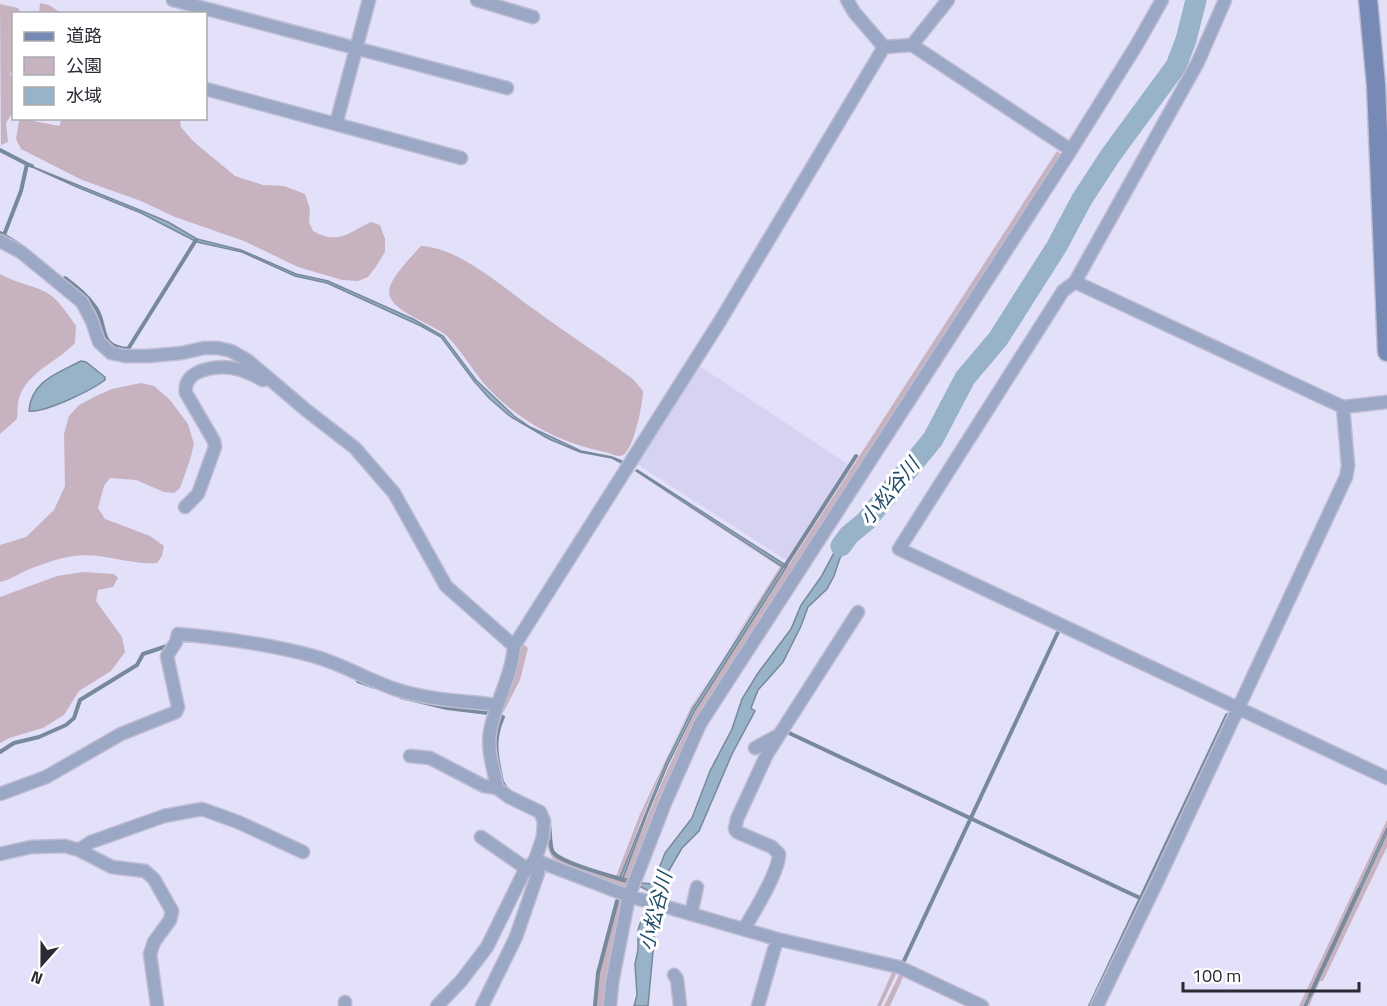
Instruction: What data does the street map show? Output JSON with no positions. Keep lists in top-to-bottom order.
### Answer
{
  "water": ["小松谷川"],
  "legend": ["道路", "公園", "水域"],
  "scale_bar": "100 m",
  "north": "bottom"
}
